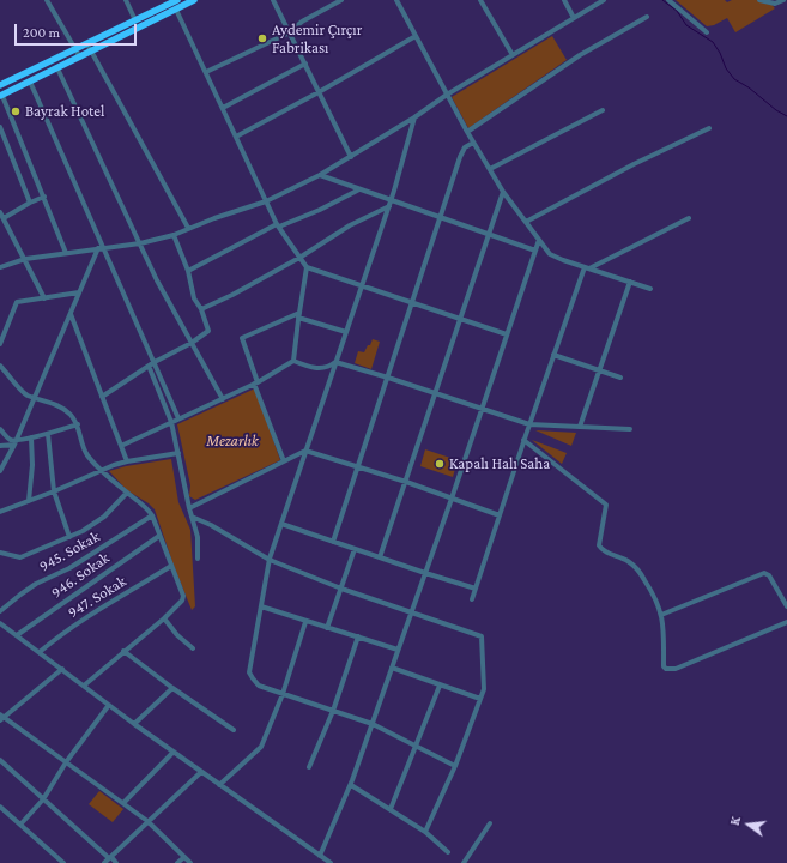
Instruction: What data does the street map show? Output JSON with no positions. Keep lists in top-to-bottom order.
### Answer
{
  "streets": {
    "street": ["945. Sokak", "946. Sokak", "947. Sokak"]
  },
  "parks": ["Mezarlık"],
  "places": ["Aydemir Çırçır Fabrikası", "Bayrak Hotel", "Kapalı Halı Saha"],
  "scale_bar": "200 m",
  "north": "left"
}
